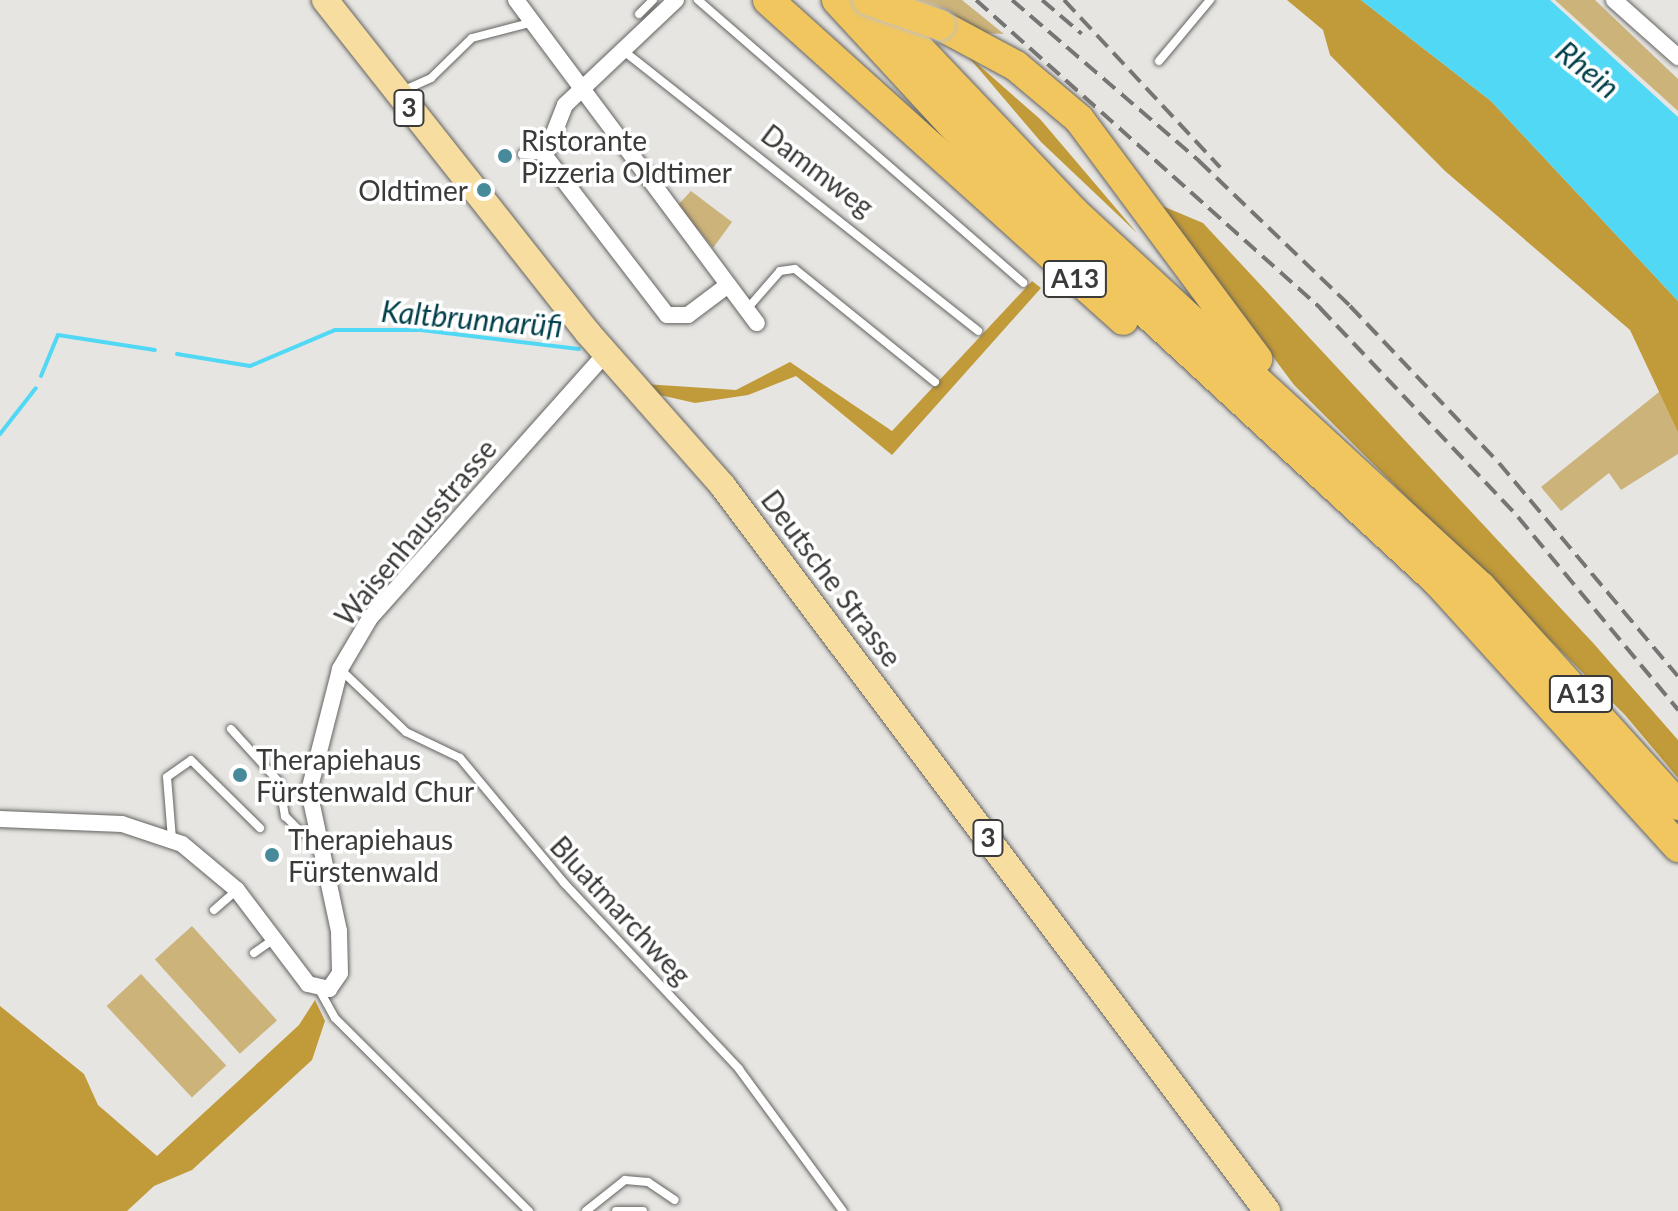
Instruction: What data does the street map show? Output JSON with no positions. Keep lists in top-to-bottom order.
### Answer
{
  "streets": {
    "highway": ["A13"],
    "main road": ["3", "Deutsche Strasse"],
    "street": ["Waisenhausstrasse"],
    "lane": ["Dammweg", "Bluatmarchweg"]
  },
  "crossings": [
    ["Waisenhausstrasse", "Deutsche Strasse"],
    ["Waisenhausstrasse", "Bluatmarchweg"]
  ],
  "water": ["Rhein", "Kaltbrunnarüfi"],
  "places": [
    "Ristorante Pizzeria Oldtimer",
    "Oldtimer",
    "Therapiehaus Fürstenwald Chur",
    "Therapiehaus Fürstenwald"
  ]
}
